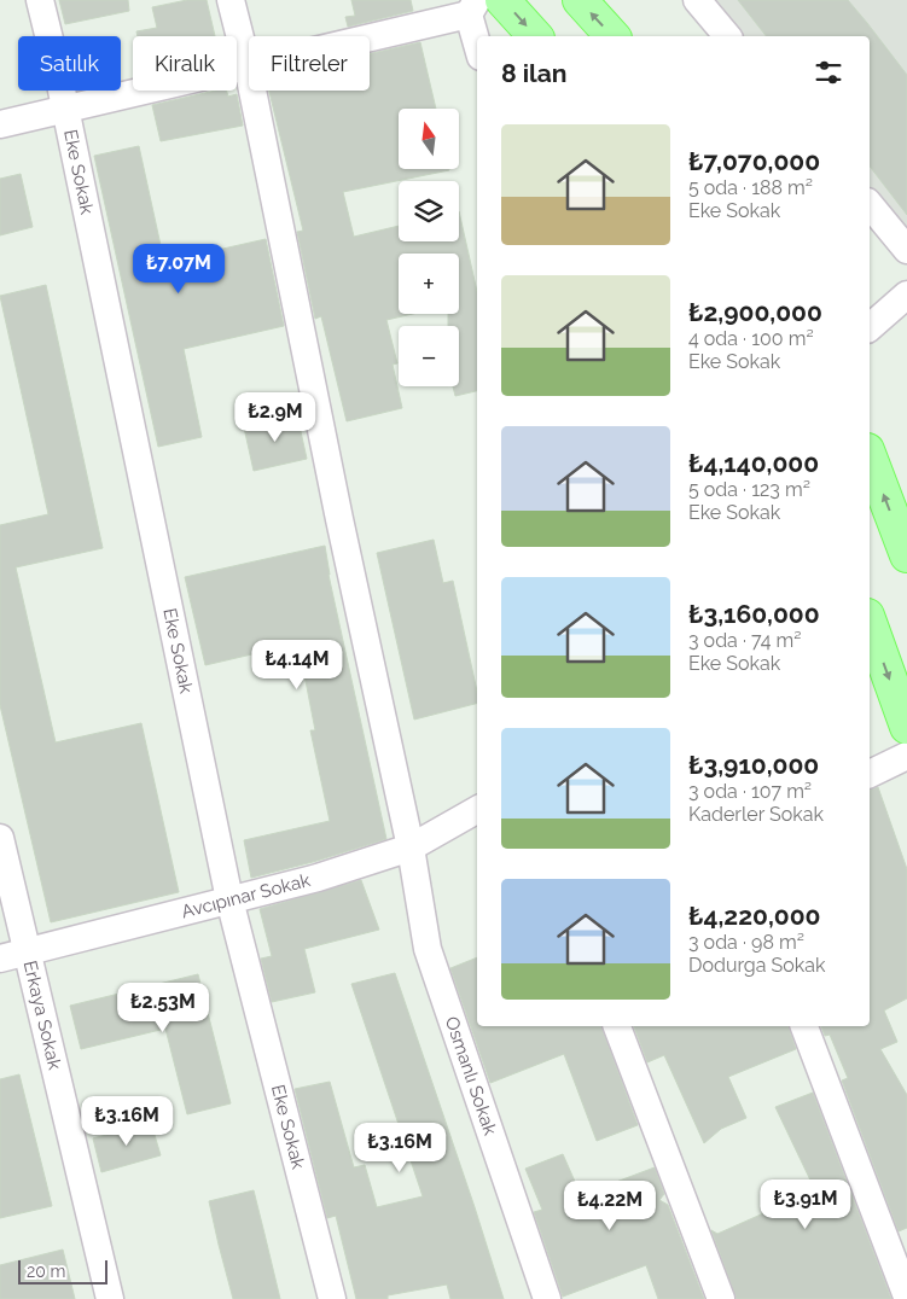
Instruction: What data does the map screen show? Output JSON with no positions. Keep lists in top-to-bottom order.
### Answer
{
  "streets": {
    "street": [
      "Eke Sokak",
      "Avcıpınar Sokak",
      "Erkaya Sokak",
      "Osmanlı Sokak"
    ]
  },
  "crossings": [
    ["Eke Sokak", "Avcıpınar Sokak"],
    ["Avcıpınar Sokak", "Erkaya Sokak"],
    ["Avcıpınar Sokak", "Osmanlı Sokak"]
  ],
  "scale_bar": "20 m",
  "north": "top",
  "page": {
    "chip": ["Satılık", "Kiralık", "Filtreler"],
    "heading": "8 ilan",
    "map_buttons": ["+", "−"],
    "list": [
      {
        "name": "₺7,070,000",
        "note": "5 oda · 188 m² · Eke Sokak"
      },
      {
        "name": "₺2,900,000",
        "note": "4 oda · 100 m² · Eke Sokak"
      },
      {
        "name": "₺4,140,000",
        "note": "5 oda · 123 m² · Eke Sokak"
      },
      {
        "name": "₺3,160,000",
        "note": "3 oda · 74 m² · Eke Sokak"
      },
      {
        "name": "₺3,910,000",
        "note": "3 oda · 107 m² · Kaderler Sokak"
      },
      {
        "name": "₺4,220,000",
        "note": "3 oda · 98 m² · Dodurga Sokak"
      }
    ],
    "price": [
      "₺7.07M",
      "₺2.9M",
      "₺4.14M",
      "₺2.53M",
      "₺3.16M",
      "₺3.16M",
      "₺3.91M",
      "₺4.22M"
    ],
    "scale": "20 m"
  }
}
